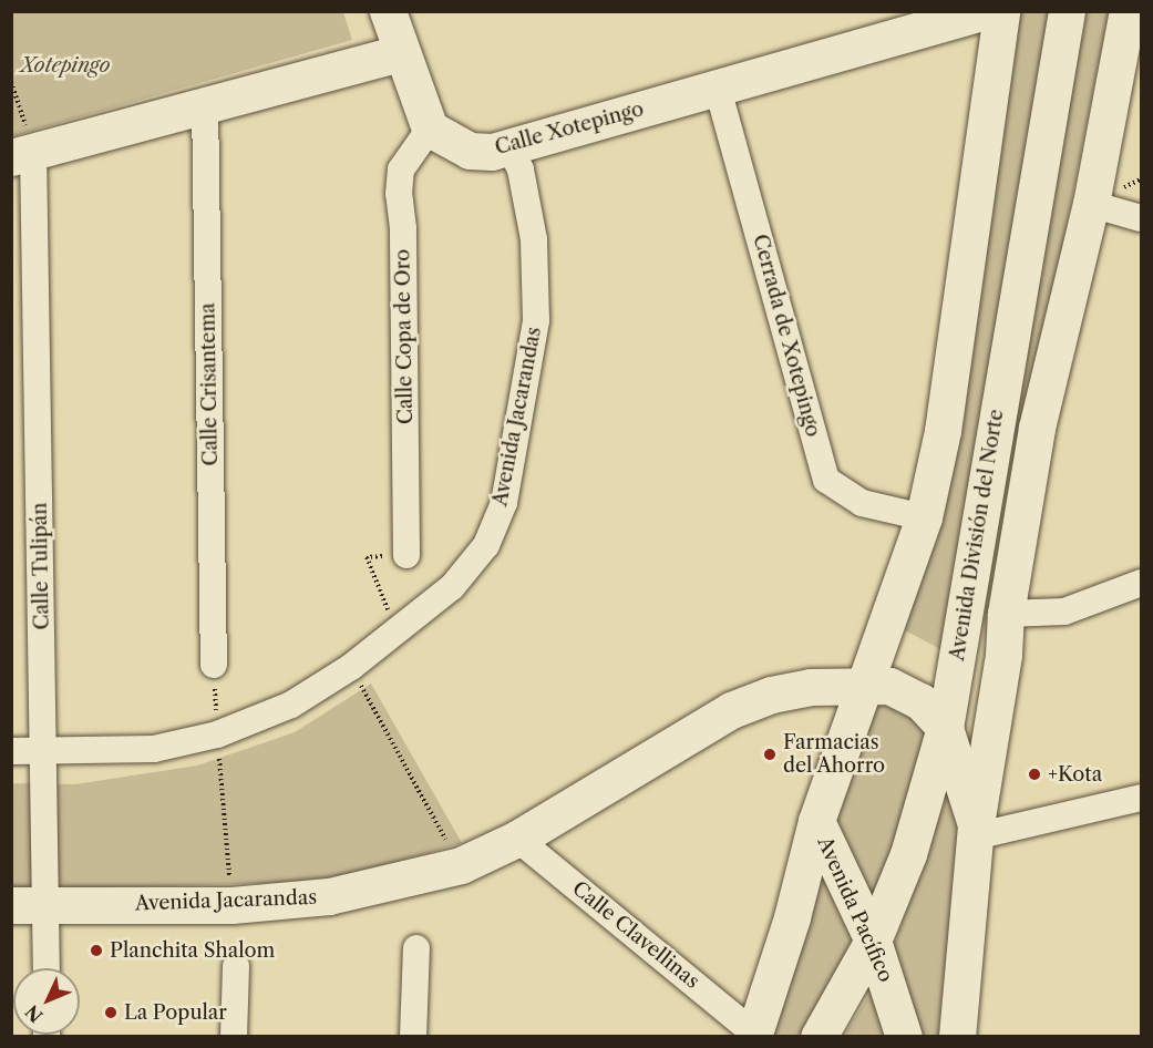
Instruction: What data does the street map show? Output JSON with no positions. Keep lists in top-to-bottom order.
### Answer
{
  "streets": {
    "street": [
      "Calle Xotepingo",
      "Cerrada de Xotepingo",
      "Calle Copa de Oro",
      "Calle Crisantema",
      "Avenida Jacarandas",
      "Avenida División del Norte",
      "Calle Tulipán",
      "Avenida Pacífico",
      "Calle Clavellinas"
    ]
  },
  "crossings": [
    ["Calle Xotepingo", "Cerrada de Xotepingo"],
    ["Calle Xotepingo", "Calle Copa de Oro"],
    ["Calle Xotepingo", "Avenida Jacarandas"],
    ["Avenida Jacarandas", "Avenida División del Norte"],
    ["Avenida Jacarandas", "Calle Tulipán"],
    ["Avenida Jacarandas", "Calle Clavellinas"],
    ["Avenida División del Norte", "Avenida Pacífico"]
  ],
  "parks": ["Xotepingo"],
  "places": [
    "Farmacias del Ahorro",
    "+Kota",
    "Planchita Shalom",
    "La Popular"
  ],
  "north": "bottom left"
}
